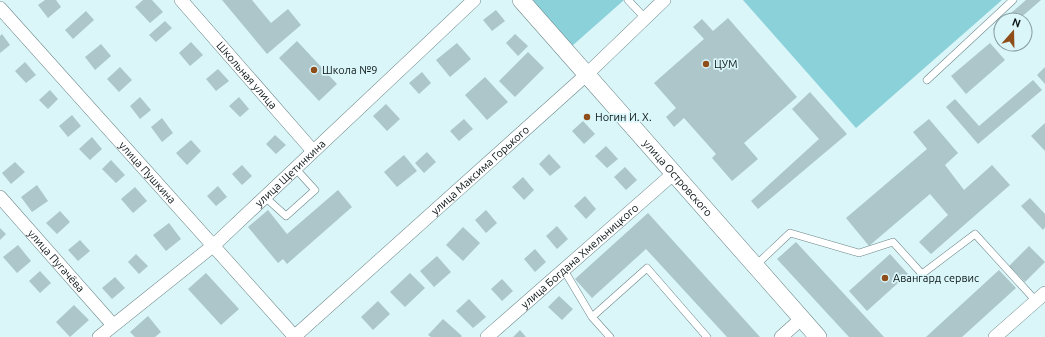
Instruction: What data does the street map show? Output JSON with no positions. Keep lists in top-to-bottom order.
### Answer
{
  "streets": {
    "street": [
      "Школьная улица",
      "улица Максима Горького",
      "улица Пушкина",
      "улица Щетинкина",
      "улица Островского",
      "улица Богдана Хмельницкого",
      "улица Пугачёва"
    ]
  },
  "crossings": [
    ["Школьная улица", "улица Щетинкина"],
    ["улица Максима Горького", "улица Пушкина"],
    ["улица Максима Горького", "улица Островского"],
    ["улица Пушкина", "улица Щетинкина"],
    ["улица Щетинкина", "улица Пугачёва"],
    ["улица Островского", "улица Богдана Хмельницкого"]
  ],
  "places": [
    "ЦУМ",
    "Школа №9",
    "Ногин И. Х.",
    "Авангард сервис"
  ],
  "north": "top"
}
